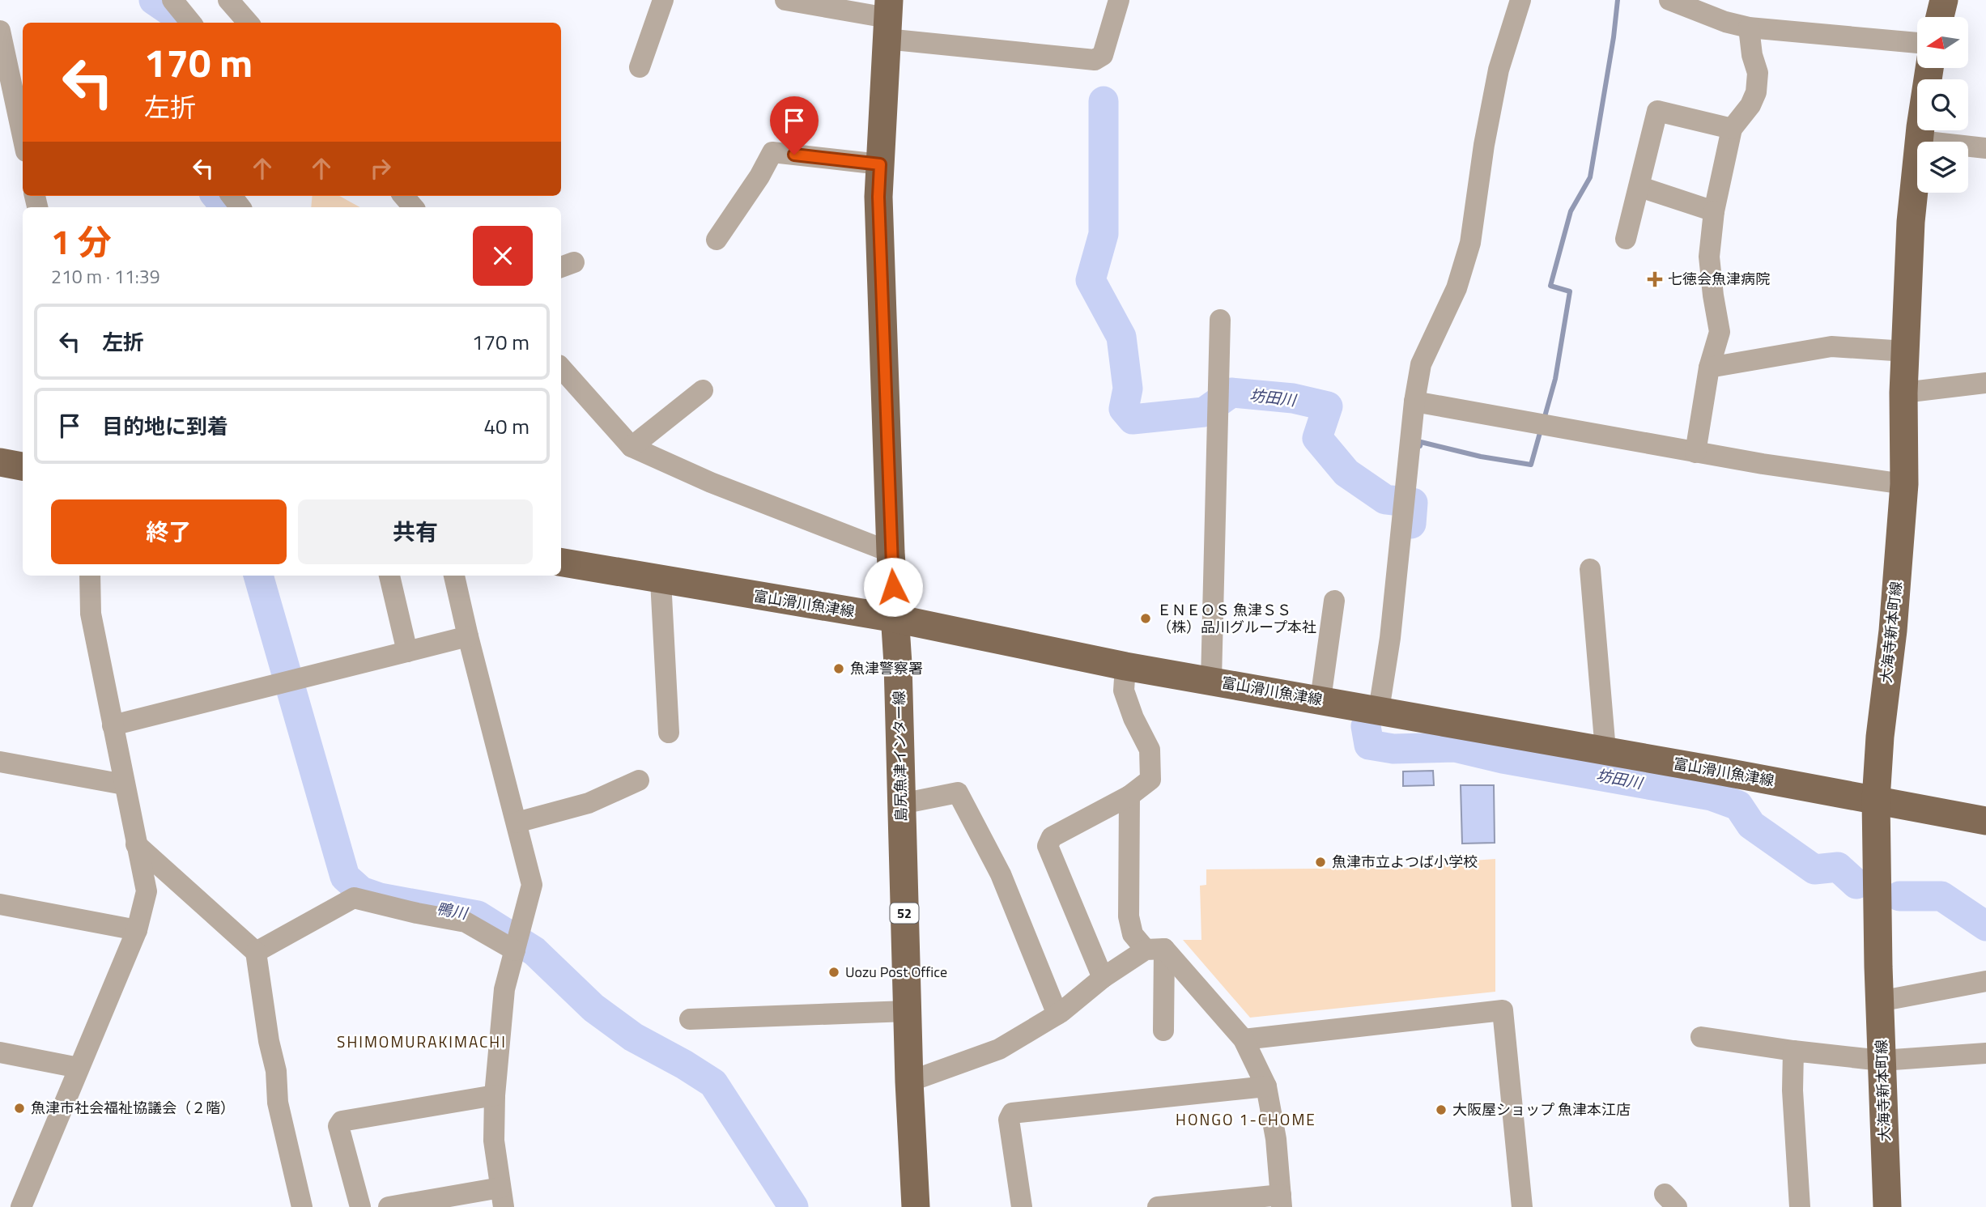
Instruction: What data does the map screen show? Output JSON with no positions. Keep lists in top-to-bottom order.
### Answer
{
  "streets": {
    "main road": [
      "富山滑川魚津線",
      "大海寺新本町線",
      "島尻魚津インター線",
      "52"
    ]
  },
  "crossings": [
    ["富山滑川魚津線", "大海寺新本町線"],
    ["富山滑川魚津線", "島尻魚津インター線"]
  ],
  "districts": ["SHIMOMURAKIMACHI", "HONGO 1-CHOME"],
  "water": ["坊田川", "鴨川"],
  "places": {
    "health": ["七徳会魚津病院"],
    "other": [
      "ＥＮＥＯＳ 魚津ＳＳ （株）品川グループ本社",
      "魚津警察署",
      "魚津市立よつば小学校",
      "Uozu Post Office",
      "魚津市社会福祉協議会（２階）",
      "大阪屋ショップ 魚津本江店"
    ]
  },
  "north": "left",
  "page": {
    "turn": ["170 m", "左折"],
    "heading": ["1 分", "210 m · 11:39"],
    "list": [
      {
        "name": "左折",
        "value": "170 m"
      },
      {
        "name": "目的地に到着",
        "value": "40 m"
      }
    ],
    "buttons": ["終了", "共有"]
  }
}
